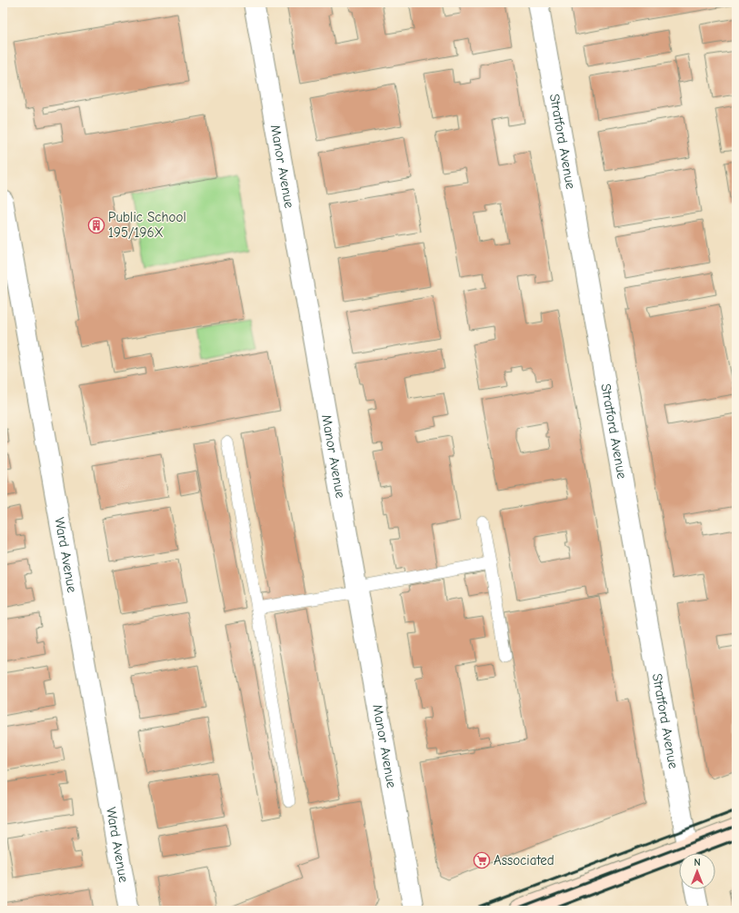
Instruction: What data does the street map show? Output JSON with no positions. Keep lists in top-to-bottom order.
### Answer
{
  "streets": {
    "street": ["Stratford Avenue", "Manor Avenue", "Ward Avenue"]
  },
  "places": {
    "building": ["Public School 195/196X"],
    "supermarket": ["Associated"]
  },
  "north": "top"
}
